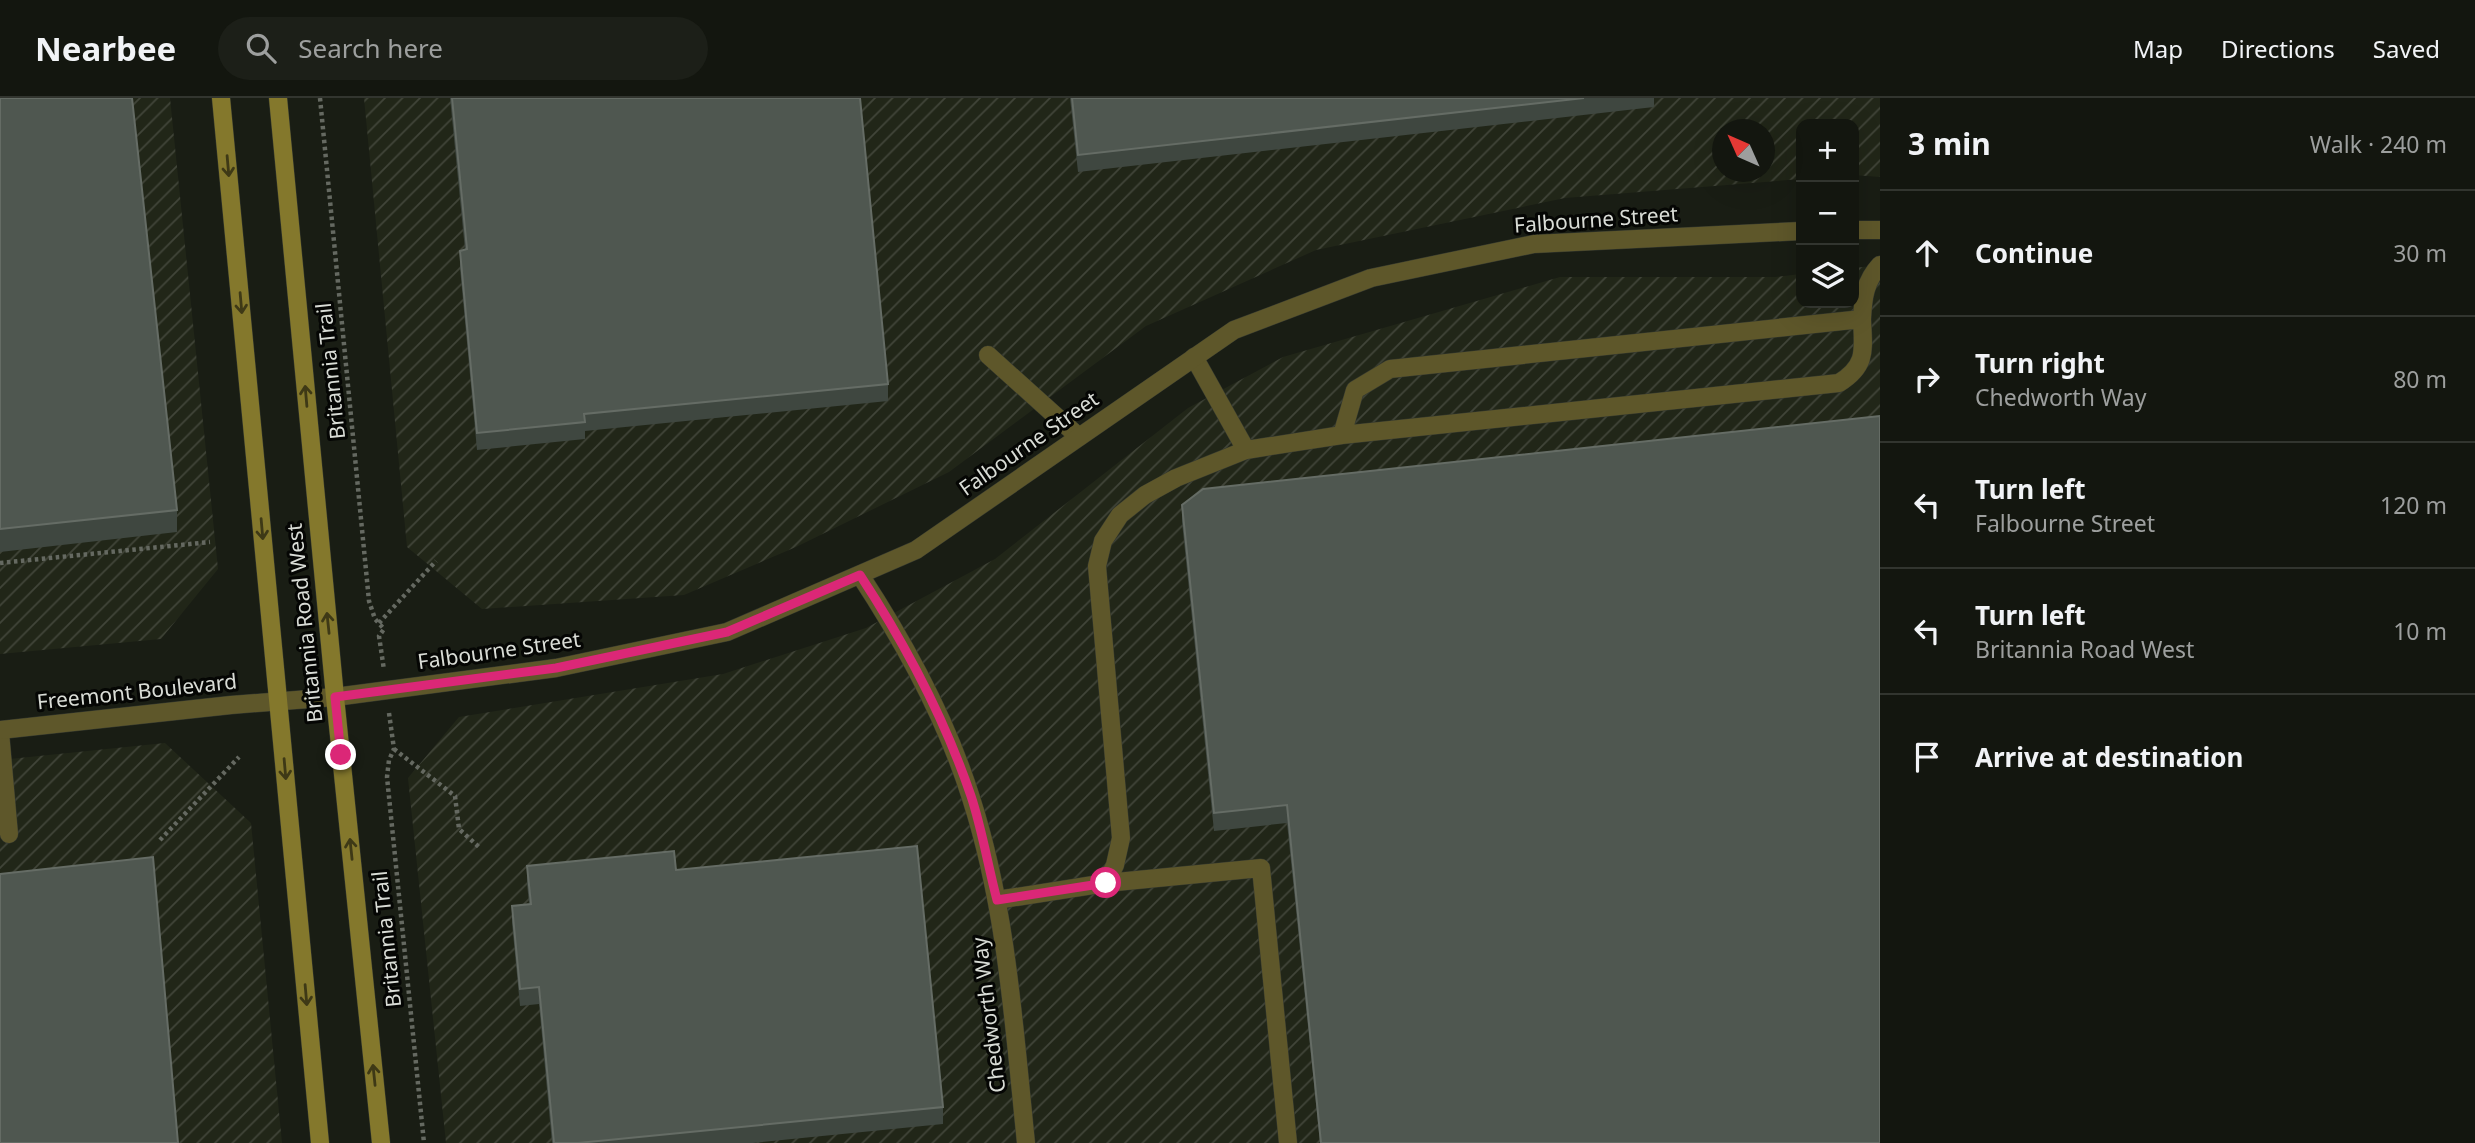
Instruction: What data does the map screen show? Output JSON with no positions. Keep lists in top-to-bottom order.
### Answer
{
  "streets": {
    "main road": ["Britannia Road West"],
    "street": ["Falbourne Street", "Freemont Boulevard", "Chedworth Way"],
    "path": ["Britannia Trail"]
  },
  "crossings": [
    ["Falbourne Street", "Britannia Road West"],
    ["Falbourne Street", "Freemont Boulevard"],
    ["Falbourne Street", "Chedworth Way"],
    ["Britannia Road West", "Freemont Boulevard"]
  ],
  "north": "top left",
  "page": {
    "header": "Nearbee",
    "search": "Search here",
    "nav": ["Map", "Directions", "Saved"],
    "heading": ["3 min", "Walk · 240 m"],
    "map_buttons": ["+", "−"],
    "list": [
      ["Continue", "30 m"],
      ["Turn right", "Chedworth Way", "80 m"],
      ["Turn left", "Falbourne Street", "120 m"],
      ["Turn left", "Britannia Road West", "10 m"],
      "Arrive at destination"
    ]
  }
}
